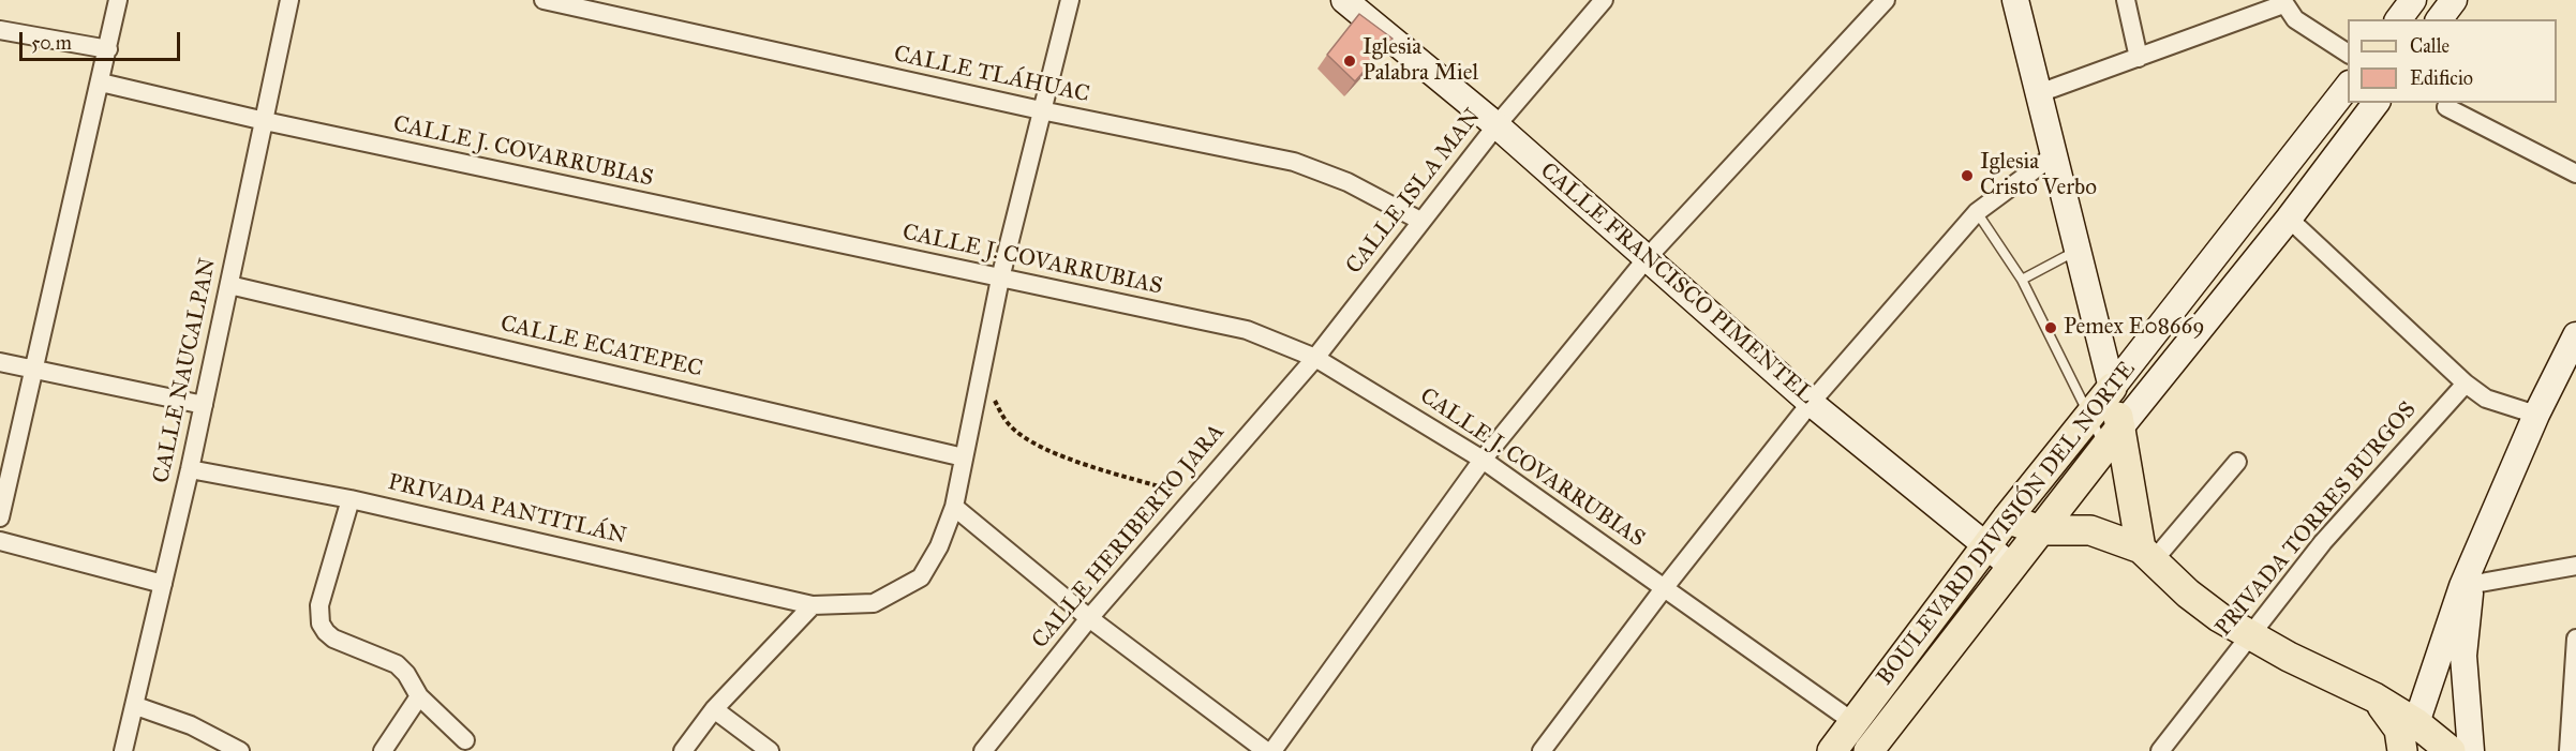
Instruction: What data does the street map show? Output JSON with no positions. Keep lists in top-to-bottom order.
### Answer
{
  "streets": {
    "main road": ["CALLE FRANCISCO PIMENTEL", "BOULEVARD DIVISIÓN DEL NORTE"],
    "street": [
      "CALLE TLÁHUAC",
      "CALLE J. COVARRUBIAS",
      "CALLE ISLA MAN",
      "CALLE ECATEPEC",
      "CALLE NAUCALPAN",
      "PRIVADA PANTITLÁN",
      "PRIVADA TORRES BURGOS",
      "CALLE HERIBERTO JARA"
    ]
  },
  "crossings": [
    ["CALLE TLÁHUAC", "CALLE ISLA MAN"],
    ["CALLE TLÁHUAC", "PRIVADA PANTITLÁN"],
    ["CALLE J. COVARRUBIAS", "CALLE ISLA MAN"],
    ["CALLE J. COVARRUBIAS", "CALLE NAUCALPAN"],
    ["CALLE J. COVARRUBIAS", "PRIVADA PANTITLÁN"],
    ["CALLE J. COVARRUBIAS", "BOULEVARD DIVISIÓN DEL NORTE"],
    ["CALLE J. COVARRUBIAS", "CALLE HERIBERTO JARA"],
    ["CALLE ISLA MAN", "CALLE FRANCISCO PIMENTEL"],
    ["CALLE ISLA MAN", "CALLE HERIBERTO JARA"],
    ["CALLE FRANCISCO PIMENTEL", "BOULEVARD DIVISIÓN DEL NORTE"],
    ["CALLE ECATEPEC", "CALLE NAUCALPAN"],
    ["CALLE ECATEPEC", "PRIVADA PANTITLÁN"],
    ["CALLE NAUCALPAN", "PRIVADA PANTITLÁN"]
  ],
  "places": ["Iglesia Palabra Miel", "Iglesia Cristo Verbo", "Pemex E08669"],
  "legend": ["Calle", "Edificio"],
  "scale_bar": "50 m"
}
